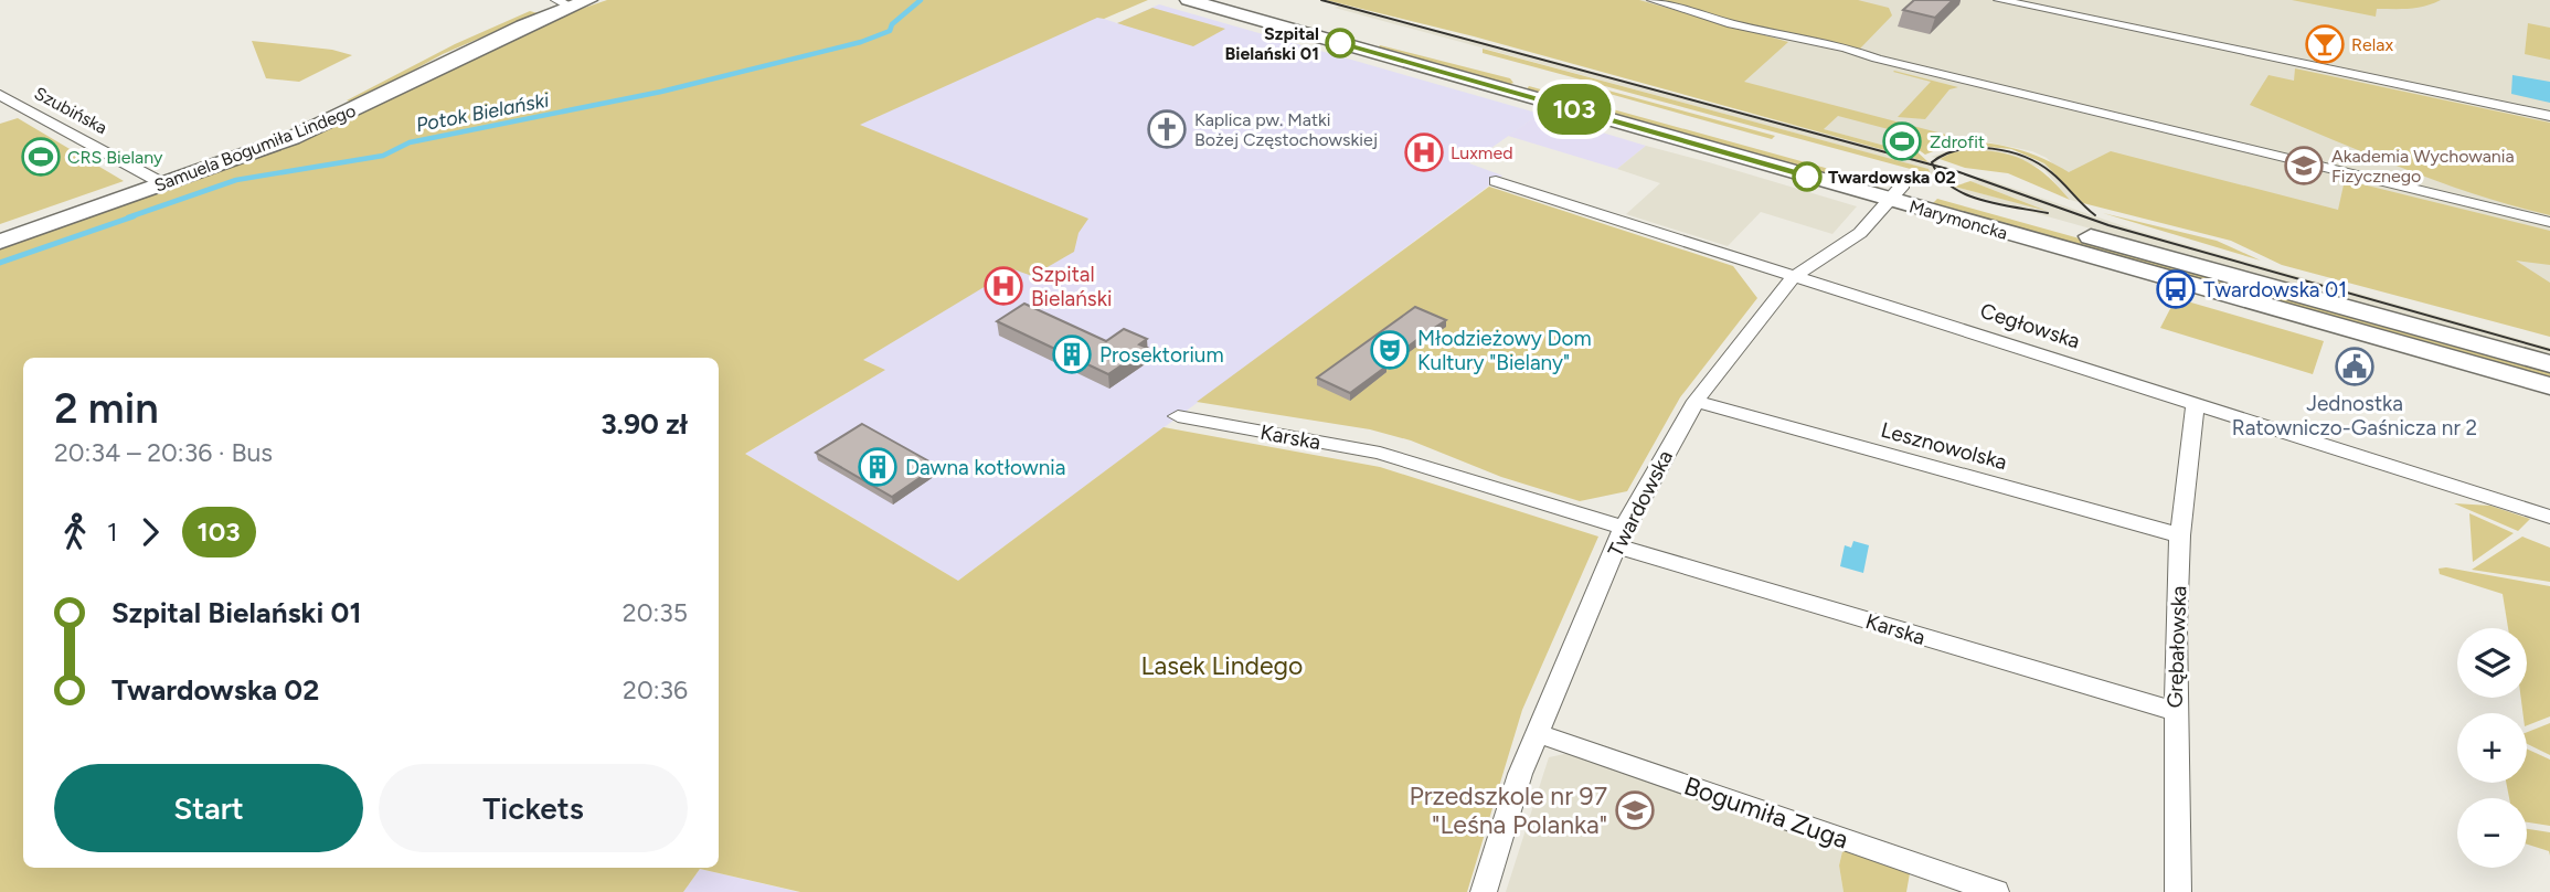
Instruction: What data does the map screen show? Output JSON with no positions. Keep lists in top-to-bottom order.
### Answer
{
  "streets": {
    "main road": ["Samuela Bogumiła Lindego", "Marymoncka"],
    "street": [
      "Szubińska",
      "Cegłowska",
      "Karska",
      "Lesznowolska",
      "Twardowska",
      "Grębałowska",
      "Bogumiła Zuga"
    ]
  },
  "crossings": [
    ["Szubińska", "Samuela Bogumiła Lindego"],
    ["Marymoncka", "Twardowska"],
    ["Cegłowska", "Twardowska"],
    ["Cegłowska", "Grębałowska"],
    ["Karska", "Twardowska"],
    ["Karska", "Grębałowska"],
    ["Lesznowolska", "Twardowska"],
    ["Lesznowolska", "Grębałowska"],
    ["Twardowska", "Bogumiła Zuga"]
  ],
  "water": ["Potok Bielański"],
  "parks": ["Lasek Lindego"],
  "places": {
    "other": ["Szpital Bielański 01", "Twardowska 02"],
    "bar": ["Relax"],
    "church": ["Kaplica pw. Matki Bożej Częstochowskiej"],
    "sports": ["Zdrofit", "CRS Bielany"],
    "hospital": ["Luxmed", "Szpital Bielański"],
    "school or university": ["Akademia Wychowania Fizycznego", "Przedszkole nr 97 \"Leśna Polanka\""],
    "bus stop": ["Twardowska 01"],
    "theatre": ["Młodzieżowy Dom Kultury \"Bielany\""],
    "building": ["Prosektorium", "Dawna kotłownia"],
    "public building": ["Jednostka Ratowniczo-Gaśnicza nr 2"]
  },
  "lines": ["bus line 103"],
  "page": {
    "on_map": "103",
    "heading": ["2 min", "20:34 – 20:36 · Bus", "3.90 zł"],
    "legs": ["1", "103"],
    "list": [
      {
        "name": "Szpital Bielański 01",
        "value": "20:35"
      },
      {
        "name": "Twardowska 02",
        "value": "20:36"
      }
    ],
    "map_buttons": ["+", "−"],
    "buttons": ["Start", "Tickets"]
  }
}
